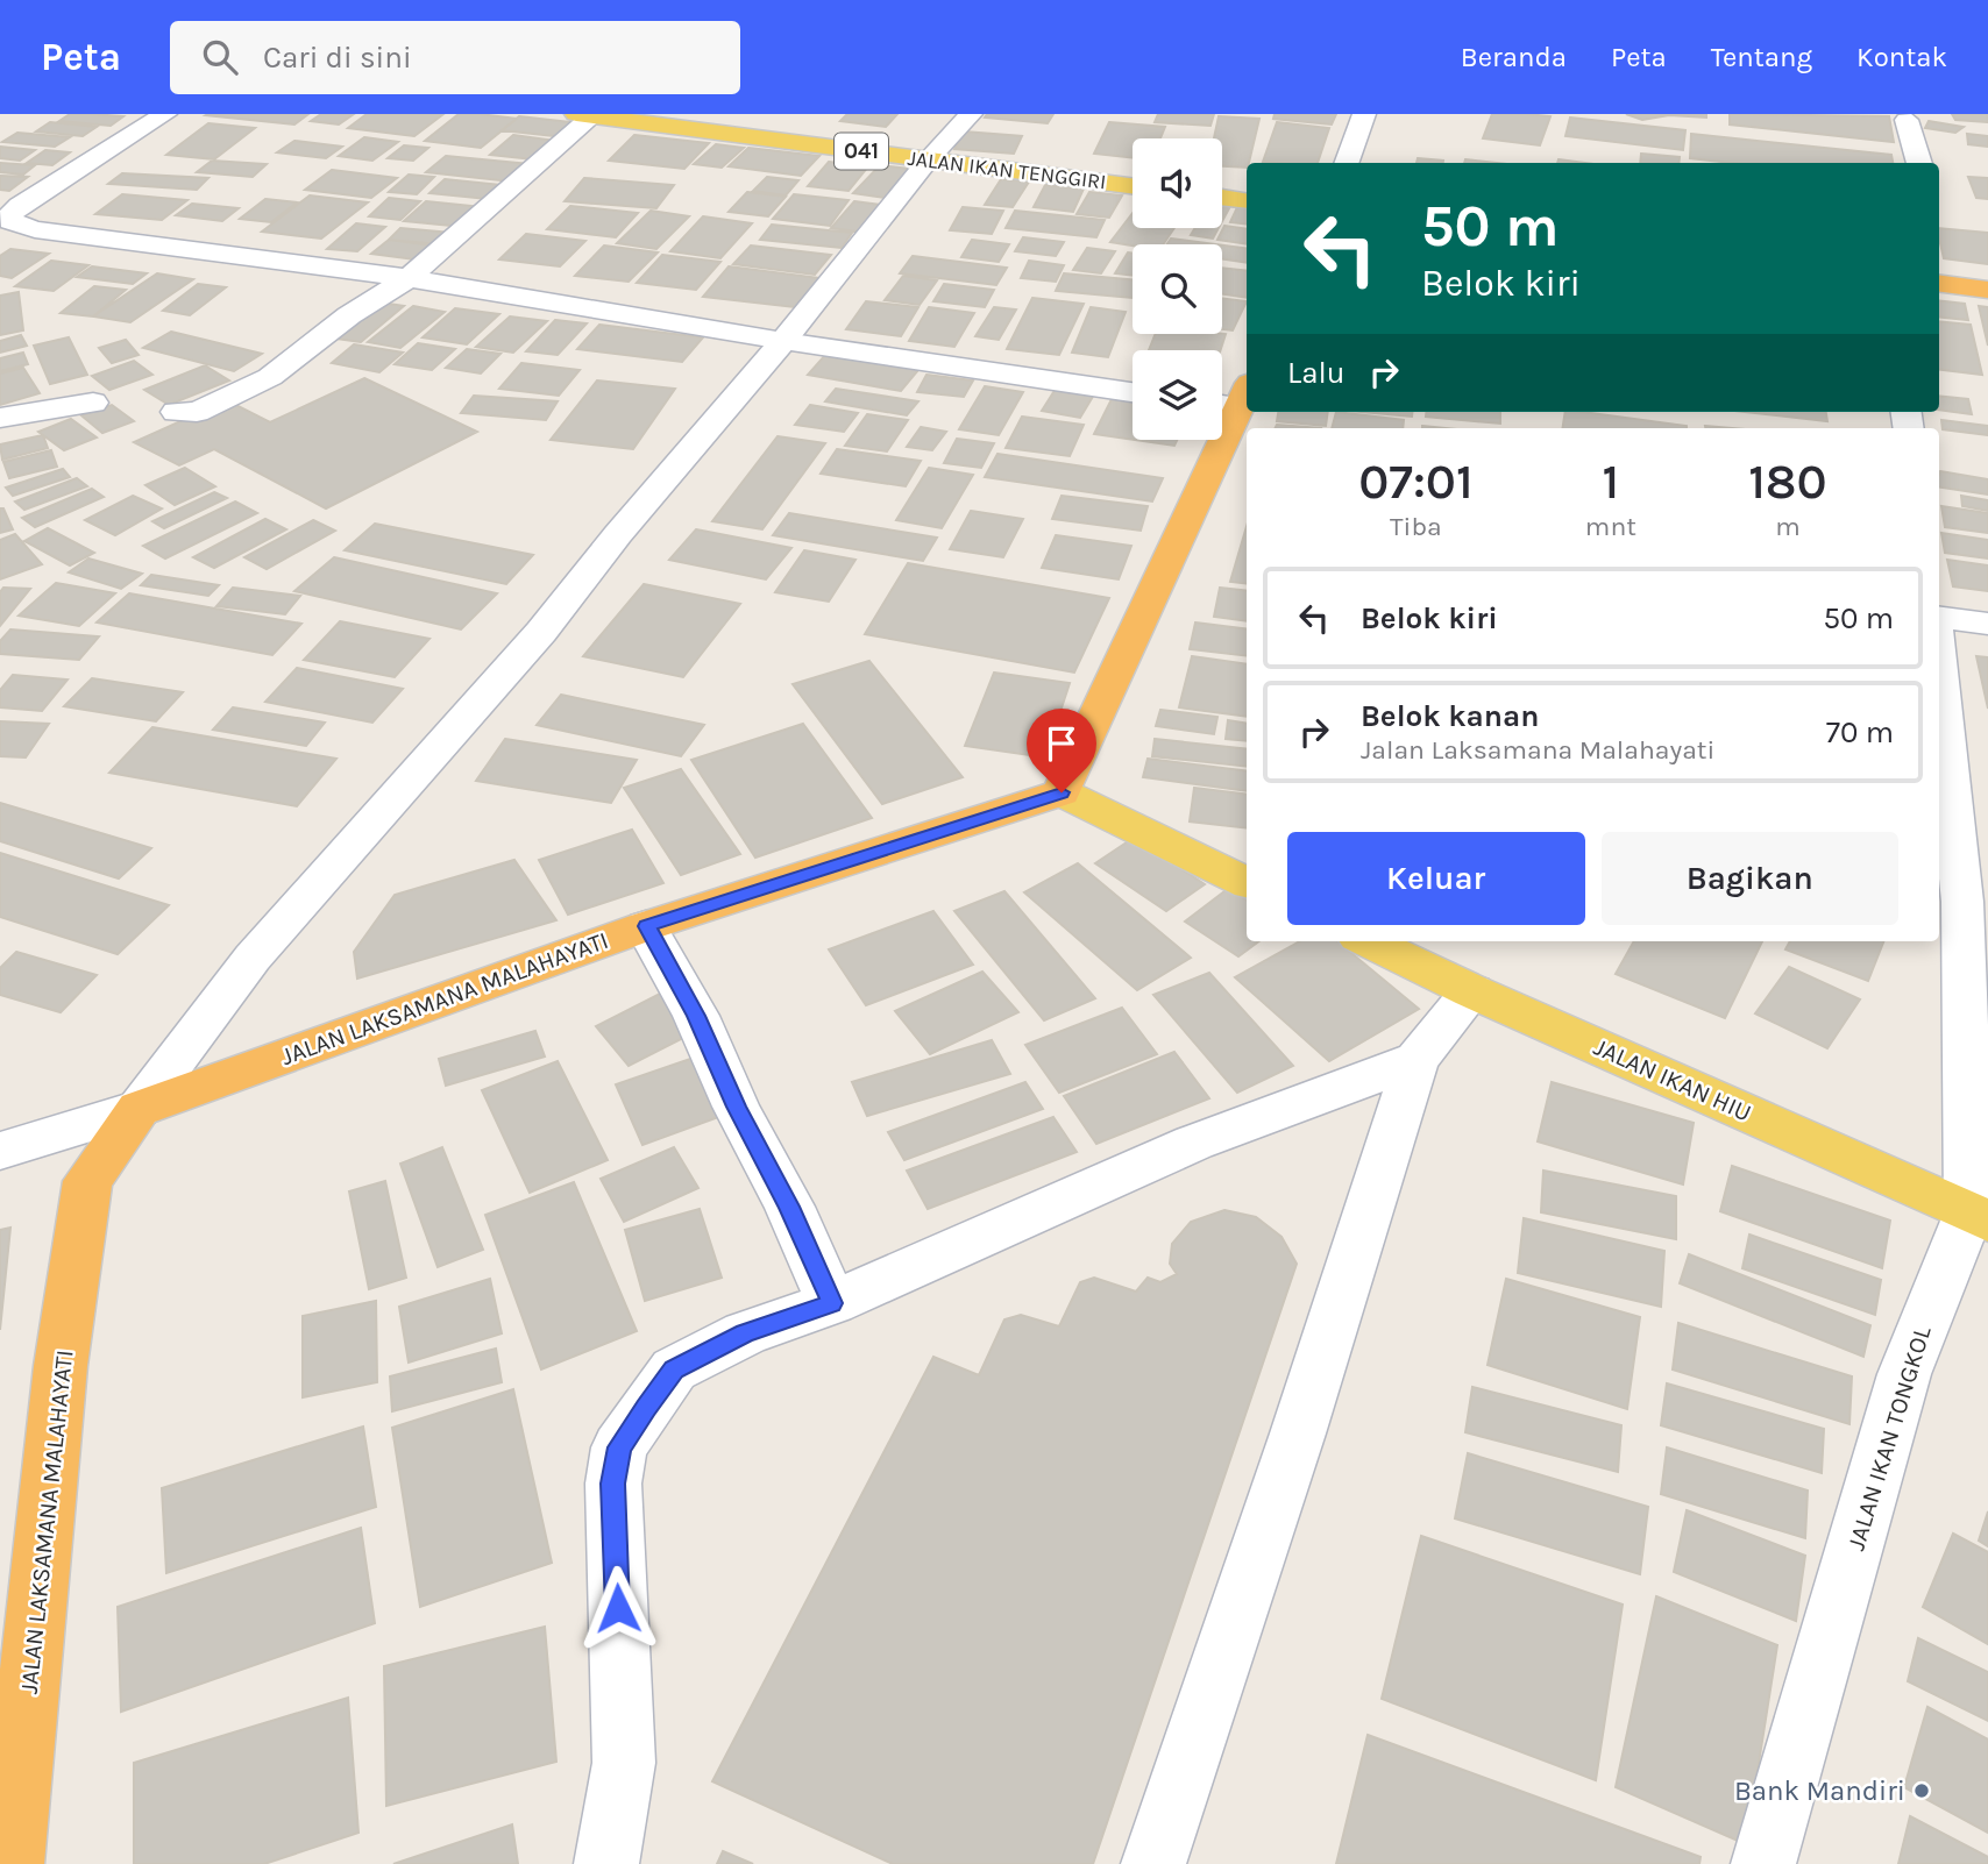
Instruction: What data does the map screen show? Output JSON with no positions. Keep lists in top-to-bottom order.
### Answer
{
  "streets": {
    "highway": ["JALAN LAKSAMANA MALAHAYATI"],
    "main road": ["041", "JALAN IKAN TENGGIRI", "JALAN IKAN HIU"],
    "street": ["JALAN IKAN TONGKOL"]
  },
  "crossings": [
    ["JALAN IKAN HIU", "JALAN IKAN TONGKOL"]
  ],
  "places": ["Bank Mandiri"],
  "page": {
    "header": "Peta",
    "search": "Cari di sini",
    "nav": [
      "Beranda",
      "Peta",
      "Tentang",
      "Kontak"
    ],
    "turn": ["50 m", "Belok kiri"],
    "then": "Lalu",
    "eta": [
      "07:01",
      "Tiba",
      "1",
      "mnt",
      "180",
      "m"
    ],
    "list": [
      {
        "name": "Belok kiri",
        "value": "50 m"
      },
      {
        "name": "Belok kanan",
        "note": "Jalan Laksamana Malahayati",
        "value": "70 m"
      }
    ],
    "buttons": ["Keluar", "Bagikan"]
  }
}
